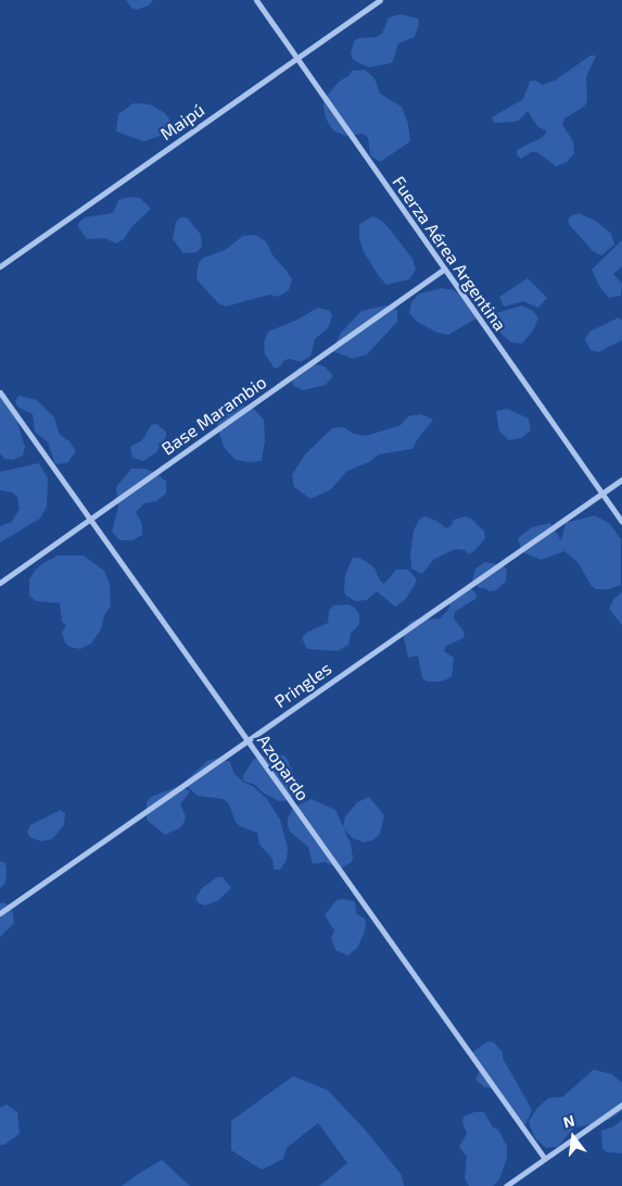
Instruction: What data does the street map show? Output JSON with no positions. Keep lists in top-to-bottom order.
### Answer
{
  "streets": {
    "street": [
      "Maipú",
      "Fuerza Aérea Argentina",
      "Base Marambio",
      "Pringles",
      "Azopardo"
    ]
  },
  "crossings": [
    ["Maipú", "Fuerza Aérea Argentina"],
    ["Fuerza Aérea Argentina", "Base Marambio"],
    ["Fuerza Aérea Argentina", "Pringles"],
    ["Base Marambio", "Azopardo"],
    ["Pringles", "Azopardo"]
  ],
  "north": "top"
}
